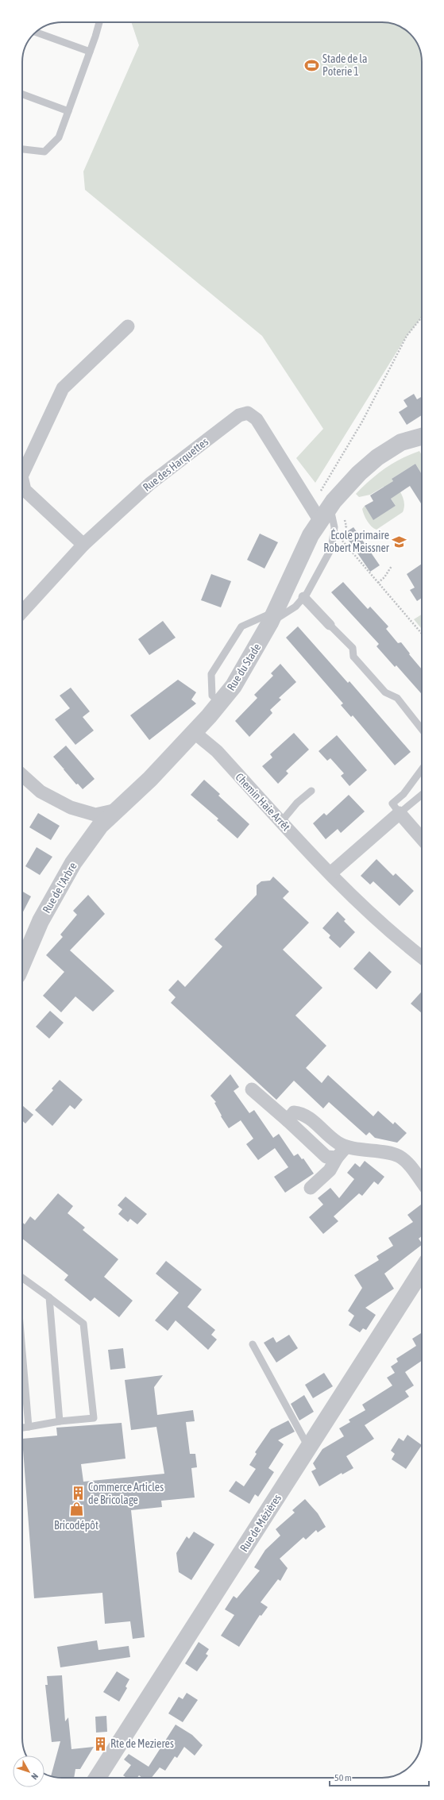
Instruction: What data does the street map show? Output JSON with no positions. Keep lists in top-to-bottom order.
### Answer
{
  "streets": {
    "street": [
      "Rue des Harquettes",
      "Rue du Stade",
      "Chemin Haie Arrêt",
      "Rue de l'Arbre",
      "Rue de Mézières"
    ]
  },
  "crossings": [
    ["Rue des Harquettes", "Rue du Stade"],
    ["Rue du Stade", "Chemin Haie Arrêt"],
    ["Rue du Stade", "Rue de l'Arbre"]
  ],
  "places": {
    "sports": ["Stade de la Poterie 1"],
    "school or university": ["École primaire Robert Meissner"],
    "building": ["Commerce Articles de Bricolage", "Rte de Mezieres"],
    "shop": ["Bricodépôt"]
  },
  "scale_bar": "50 m",
  "north": "bottom right"
}
